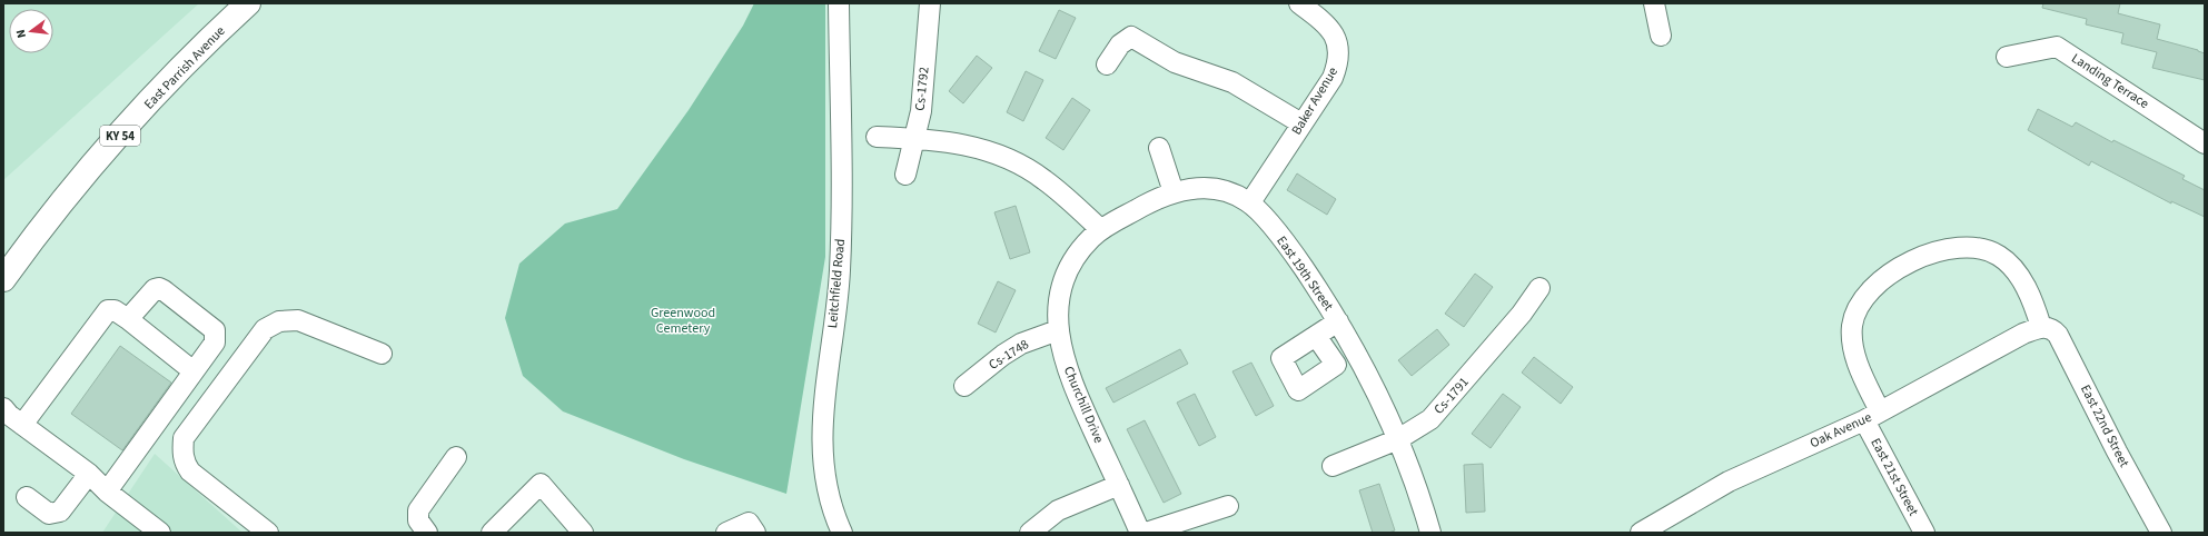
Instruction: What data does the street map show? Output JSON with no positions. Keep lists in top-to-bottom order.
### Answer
{
  "streets": {
    "main road": ["East Parrish Avenue", "KY 54"],
    "street": [
      "Landing Terrace",
      "Cs-1792",
      "Baker Avenue",
      "East 19th Street",
      "Leitchfield Road",
      "Cs-1748",
      "Cs-1791",
      "Churchill Drive",
      "East 22nd Street",
      "Oak Avenue",
      "East 21st Street"
    ]
  },
  "crossings": [
    ["Baker Avenue", "East 19th Street"],
    ["East 19th Street", "Cs-1791"],
    ["East 19th Street", "Churchill Drive"],
    ["Cs-1748", "Churchill Drive"],
    ["East 22nd Street", "Oak Avenue"],
    ["East 22nd Street", "East 21st Street"],
    ["Oak Avenue", "East 21st Street"]
  ],
  "parks": ["Greenwood Cemetery"],
  "north": "left"
}
